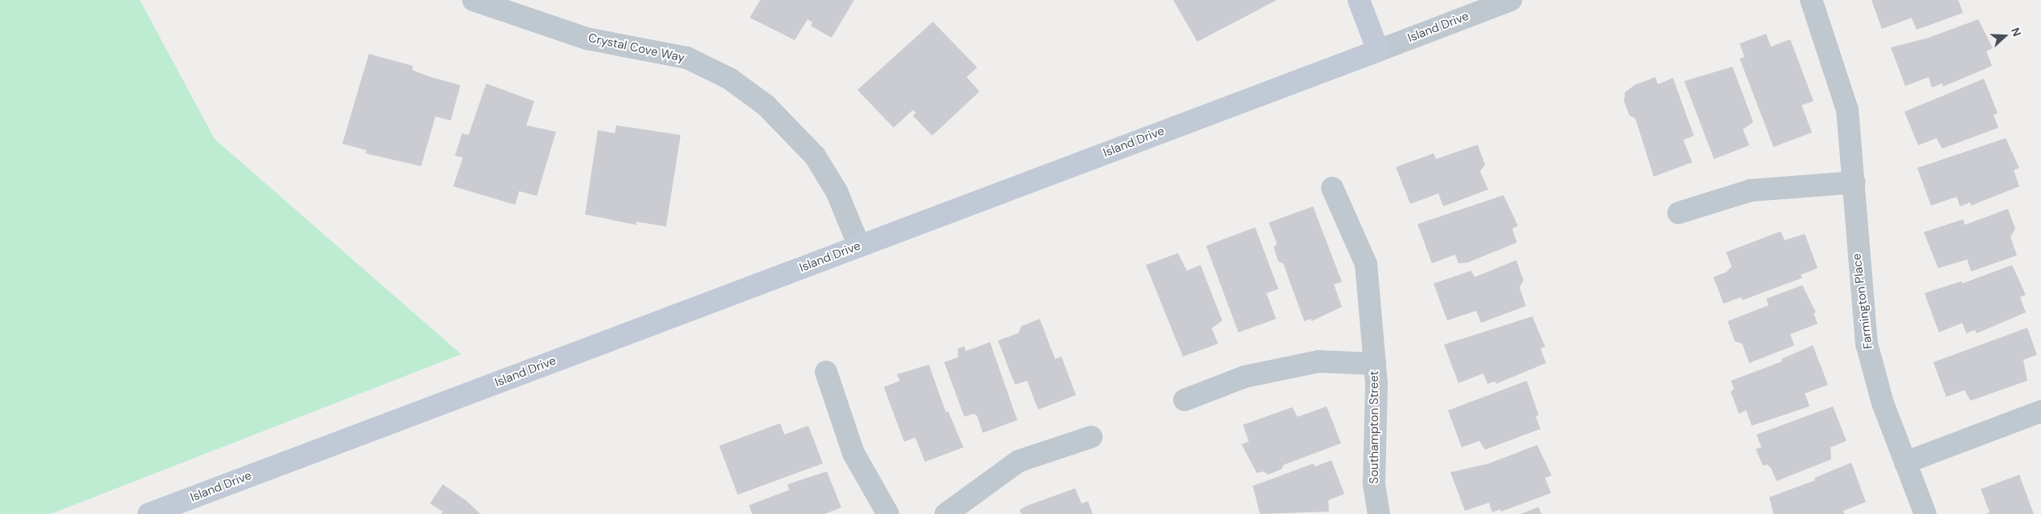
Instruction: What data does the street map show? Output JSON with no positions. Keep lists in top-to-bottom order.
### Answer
{
  "streets": {
    "street": [
      "Island Drive",
      "Crystal Cove Way",
      "Farmington Place",
      "Southampton Street"
    ]
  },
  "crossings": [
    ["Island Drive", "Crystal Cove Way"]
  ],
  "north": "right"
}
